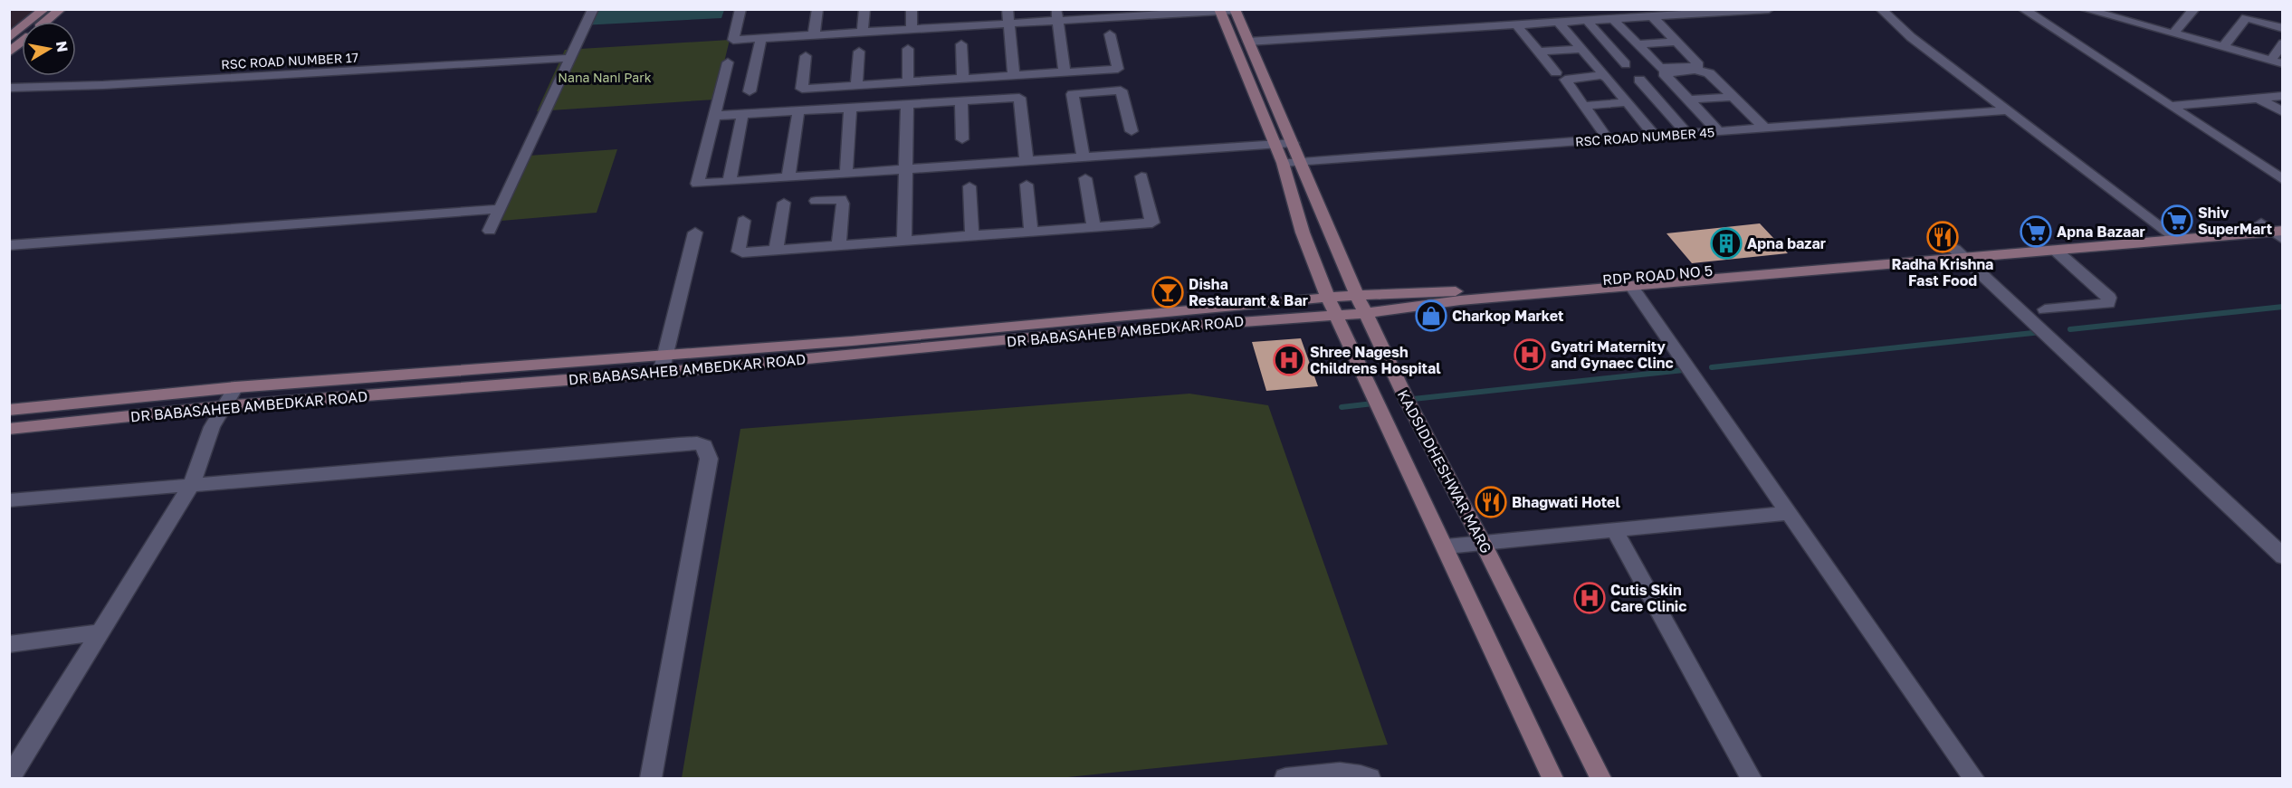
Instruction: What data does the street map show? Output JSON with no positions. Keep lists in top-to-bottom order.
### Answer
{
  "streets": {
    "main road": ["RDP ROAD NO 5", "DR BABASAHEB AMBEDKAR ROAD", "KADSIDDHESHWAR MARG"],
    "street": ["RSC ROAD NUMBER 17", "RSC ROAD NUMBER 45"]
  },
  "crossings": [
    ["RSC ROAD NUMBER 45", "KADSIDDHESHWAR MARG"],
    ["RDP ROAD NO 5", "DR BABASAHEB AMBEDKAR ROAD"],
    ["RDP ROAD NO 5", "KADSIDDHESHWAR MARG"],
    ["DR BABASAHEB AMBEDKAR ROAD", "KADSIDDHESHWAR MARG"]
  ],
  "parks": ["Nana Nani Park"],
  "places": {
    "supermarket": ["Shiv SuperMart", "Apna Bazaar"],
    "restaurant": ["Radha Krishna Fast Food", "Bhagwati Hotel"],
    "building": ["Apna bazar"],
    "bar": ["Disha Restaurant & Bar"],
    "shop": ["Charkop Market"],
    "hospital": ["Gyatri Maternity and Gynaec Clinc", "Shree Nagesh Childrens Hospital", "Cutis Skin Care Clinic"]
  },
  "north": "right"
}
